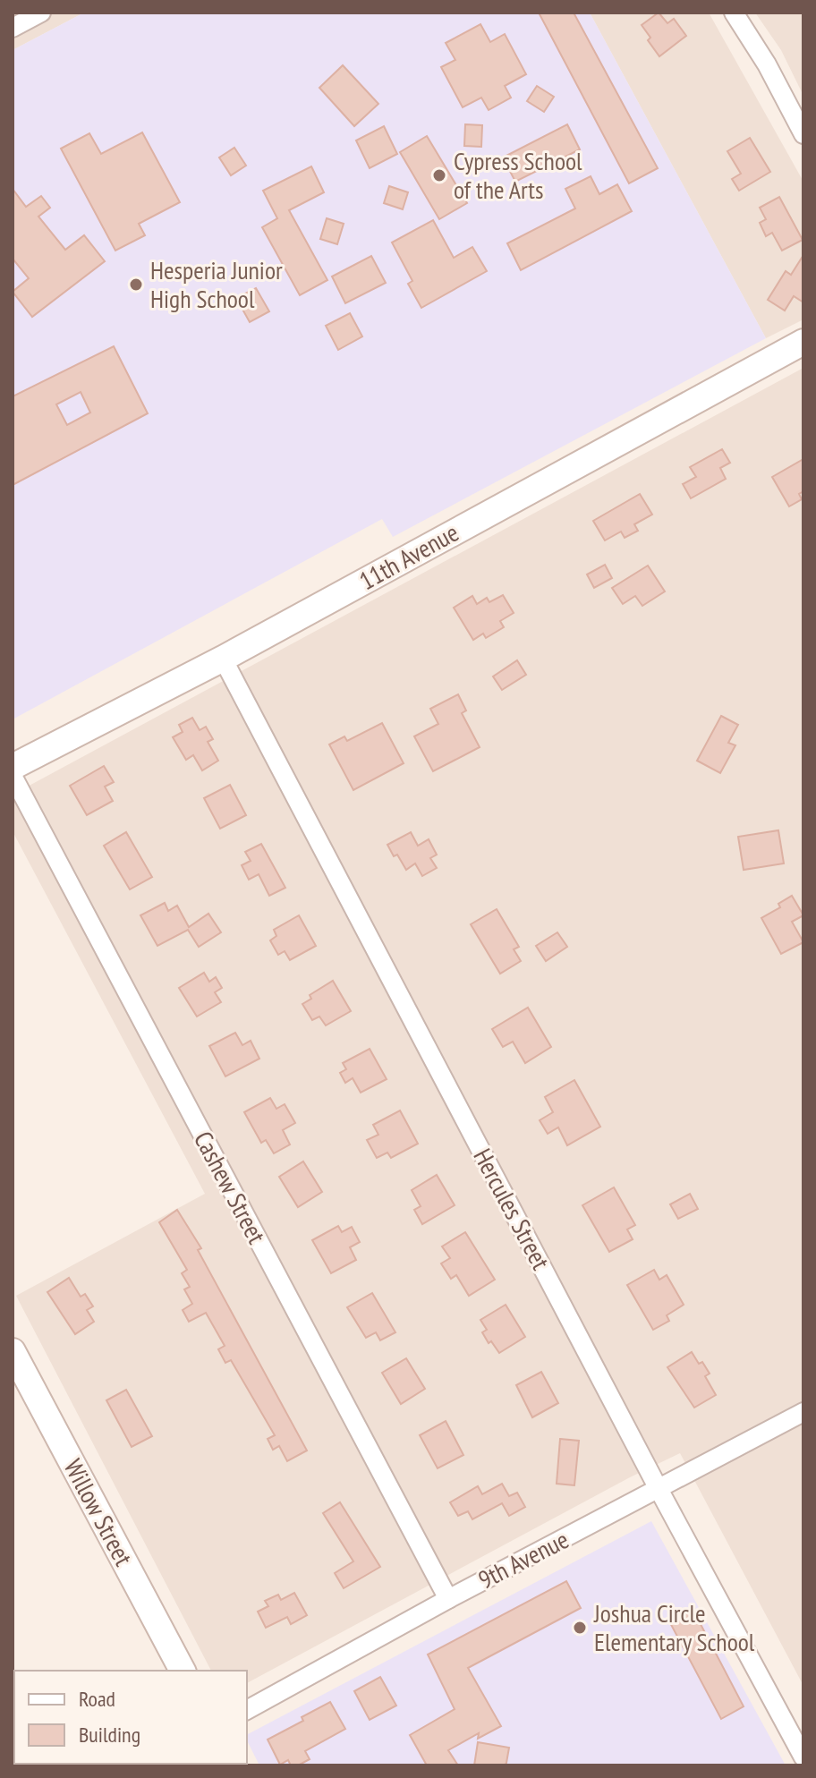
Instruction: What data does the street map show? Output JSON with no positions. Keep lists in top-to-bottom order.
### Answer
{
  "streets": {
    "main road": ["11th Avenue", "Willow Street"],
    "street": ["Cashew Street", "Hercules Street", "9th Avenue"]
  },
  "crossings": [
    ["11th Avenue", "Hercules Street"],
    ["Cashew Street", "9th Avenue"],
    ["Hercules Street", "9th Avenue"]
  ],
  "places": ["Cypress School of the Arts", "Hesperia Junior High School", "Joshua Circle Elementary School"],
  "legend": ["Road", "Building"]
}
